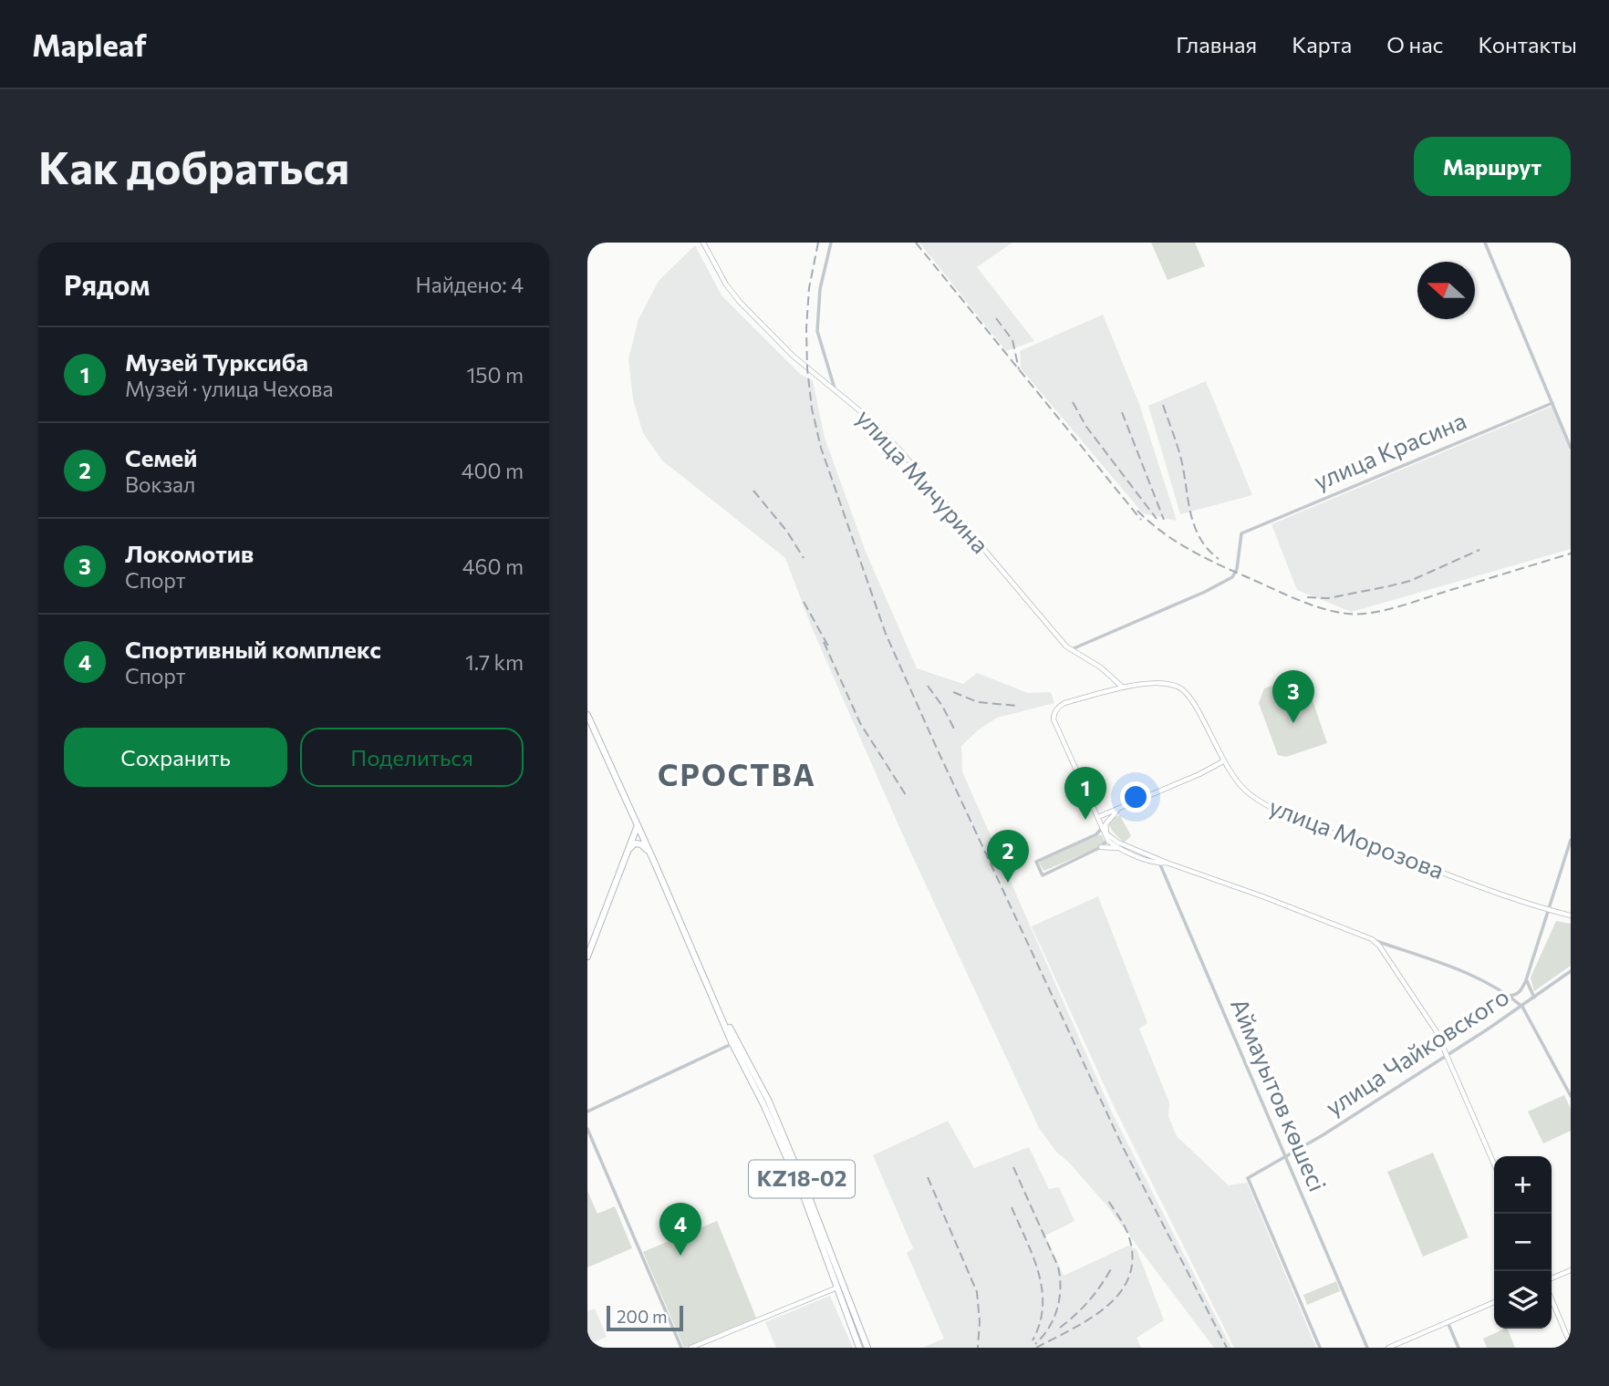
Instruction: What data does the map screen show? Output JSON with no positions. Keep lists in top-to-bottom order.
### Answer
{
  "streets": {
    "highway": ["KZ18-02"],
    "main road": ["улица Мичурина", "улица Морозова"],
    "street": ["улица Красина", "улица Чайковского", "Аймауытов көшесі"]
  },
  "crossings": [
    ["улица Красина", "улица Мичурина"],
    ["улица Мичурина", "улица Морозова"],
    ["улица Чайковского", "Аймауытов көшесі"]
  ],
  "districts": ["СРОСТВА"],
  "scale_bar": "200 m",
  "north": "left",
  "page": {
    "header": "Mapleaf",
    "nav": [
      "Главная",
      "Карта",
      "О нас",
      "Контакты"
    ],
    "buttons": [
      "Маршрут",
      ["Сохранить", "Поделиться"]
    ],
    "title": "Как добраться",
    "heading": ["Рядом", "Найдено: 4"],
    "list": [
      {
        "mark": "1",
        "name": "Музей Турксиба",
        "note": "Музей · улица Чехова",
        "value": "150 m"
      },
      {
        "mark": "2",
        "name": "Семей",
        "note": "Вокзал",
        "value": "400 m"
      },
      {
        "mark": "3",
        "name": "Локомотив",
        "note": "Спорт",
        "value": "460 m"
      },
      {
        "mark": "4",
        "name": "Спортивный комплекс",
        "note": "Спорт",
        "value": "1.7 km"
      }
    ],
    "pins": [
      "3",
      "1",
      "2",
      "4"
    ],
    "map_buttons": ["+", "−"],
    "scale": "200 m"
  }
}
